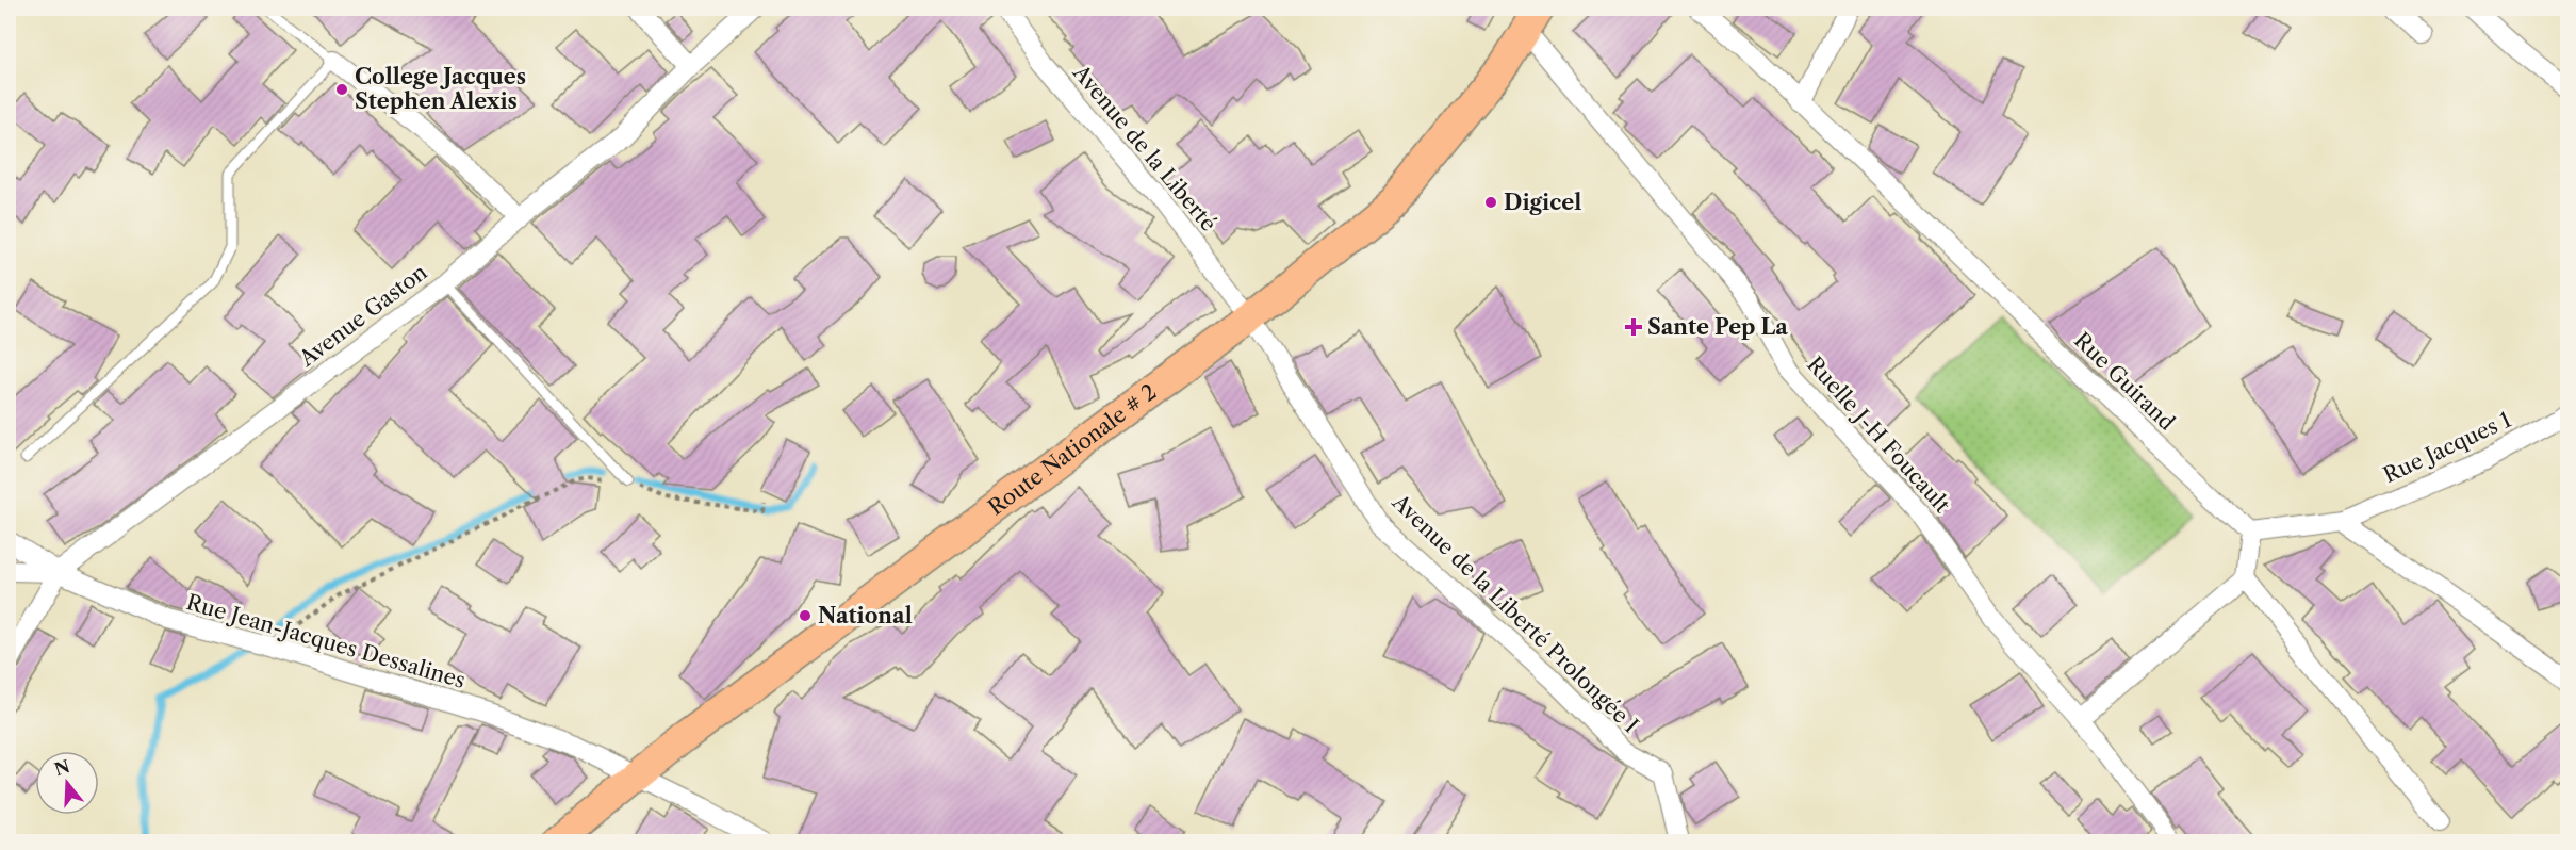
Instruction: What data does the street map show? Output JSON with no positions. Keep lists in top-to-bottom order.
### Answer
{
  "streets": {
    "main road": ["Route Nationale # 2"],
    "street": [
      "Avenue de la Liberté",
      "Avenue Gaston",
      "Rue Guirand",
      "Ruelle J-H Foucault",
      "Rue Jacques 1",
      "Avenue de la Liberté Prolongée I",
      "Rue Jean-Jacques Dessalines"
    ]
  },
  "crossings": [
    ["Avenue de la Liberté", "Route Nationale # 2"],
    ["Avenue de la Liberté", "Avenue de la Liberté Prolongée I"],
    ["Avenue Gaston", "Rue Jean-Jacques Dessalines"],
    ["Ruelle J-H Foucault", "Route Nationale # 2"],
    ["Route Nationale # 2", "Avenue de la Liberté Prolongée I"],
    ["Route Nationale # 2", "Rue Jean-Jacques Dessalines"]
  ],
  "places": {
    "other": ["College Jacques Stephen Alexis", "Digicel", "National"],
    "health": ["Sante Pep La"]
  },
  "north": "top"
}
